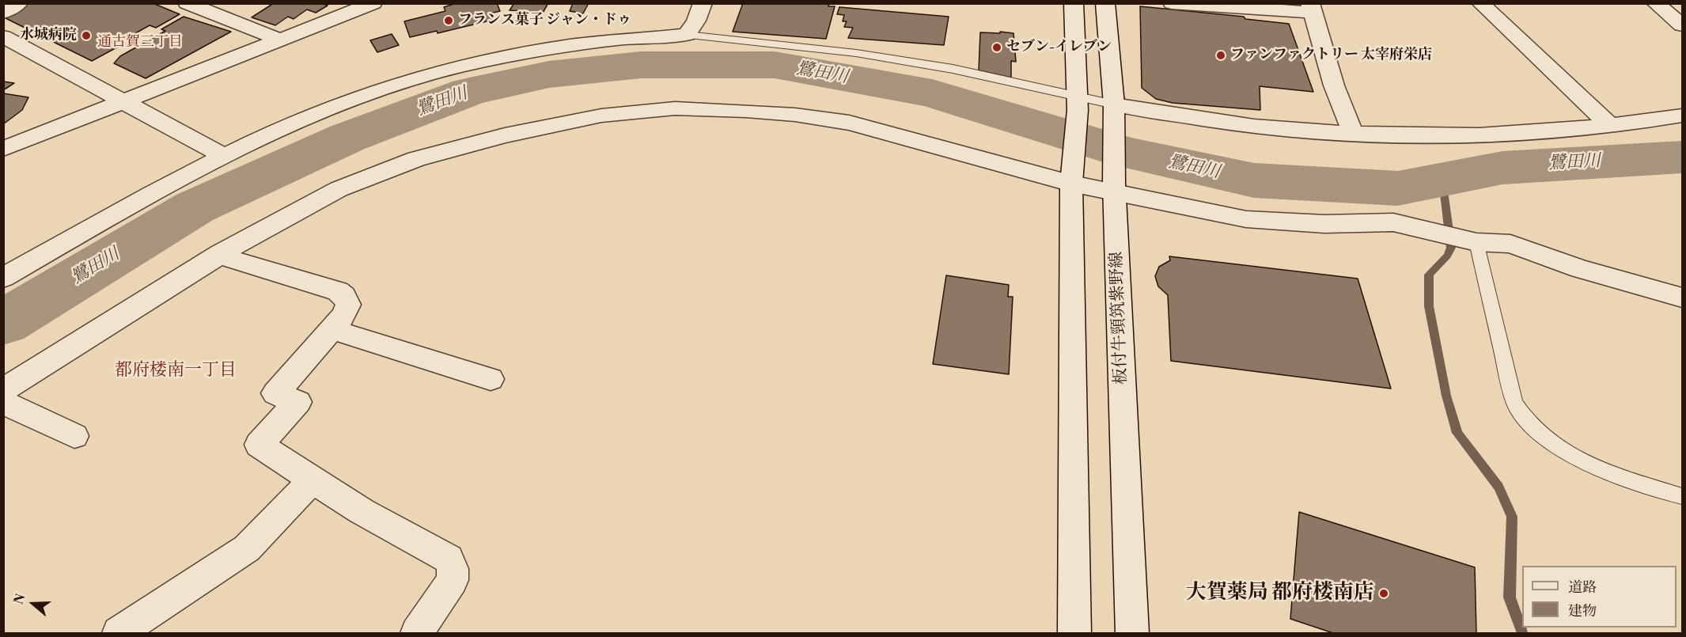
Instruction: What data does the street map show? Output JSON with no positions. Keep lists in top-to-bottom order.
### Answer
{
  "streets": {
    "street": ["板付牛頸筑紫野線"]
  },
  "districts": ["通古賀三丁目", "都府楼南一丁目"],
  "water": ["鷺田川"],
  "places": [
    "フランス菓子 ジャン・ドゥ",
    "水城病院",
    "セブン-イレブン",
    "ファンファクトリー 太宰府栄店",
    "大賀薬局 都府楼南店"
  ],
  "legend": ["道路", "建物"],
  "north": "left"
}
